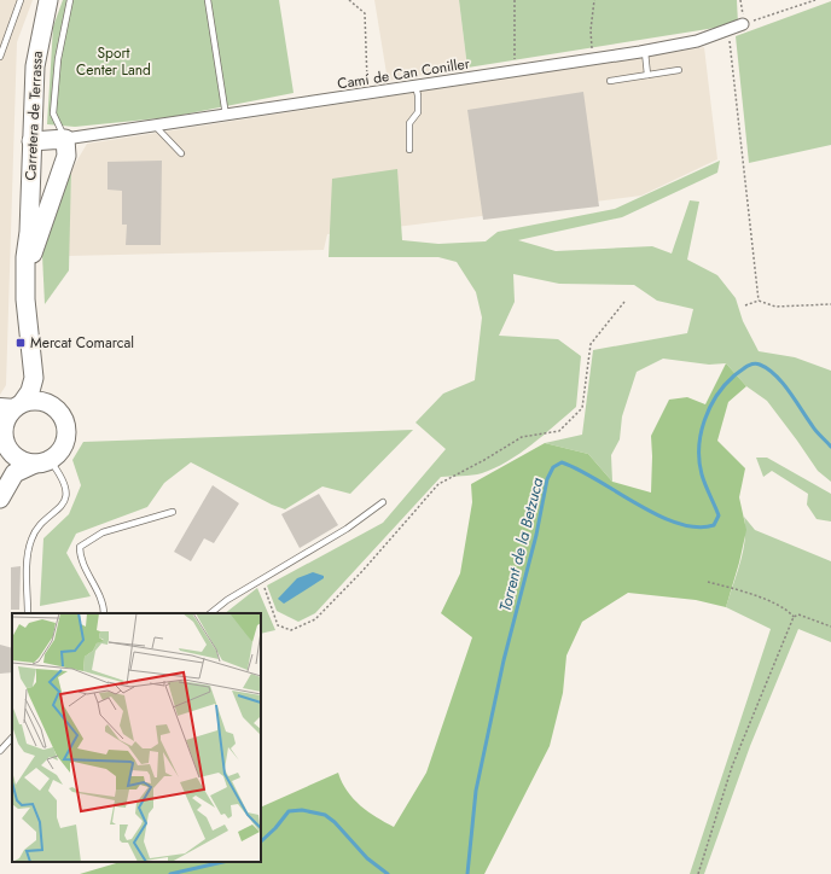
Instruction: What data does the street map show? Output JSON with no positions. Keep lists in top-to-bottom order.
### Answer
{
  "streets": {
    "main road": ["Carretera de Terrassa"],
    "street": ["Camí de Can Coniller"]
  },
  "water": ["Torrent de la Betzuca"],
  "parks": ["Sport Center Land"],
  "places": {
    "transit": ["Mercat Comarcal"]
  }
}
